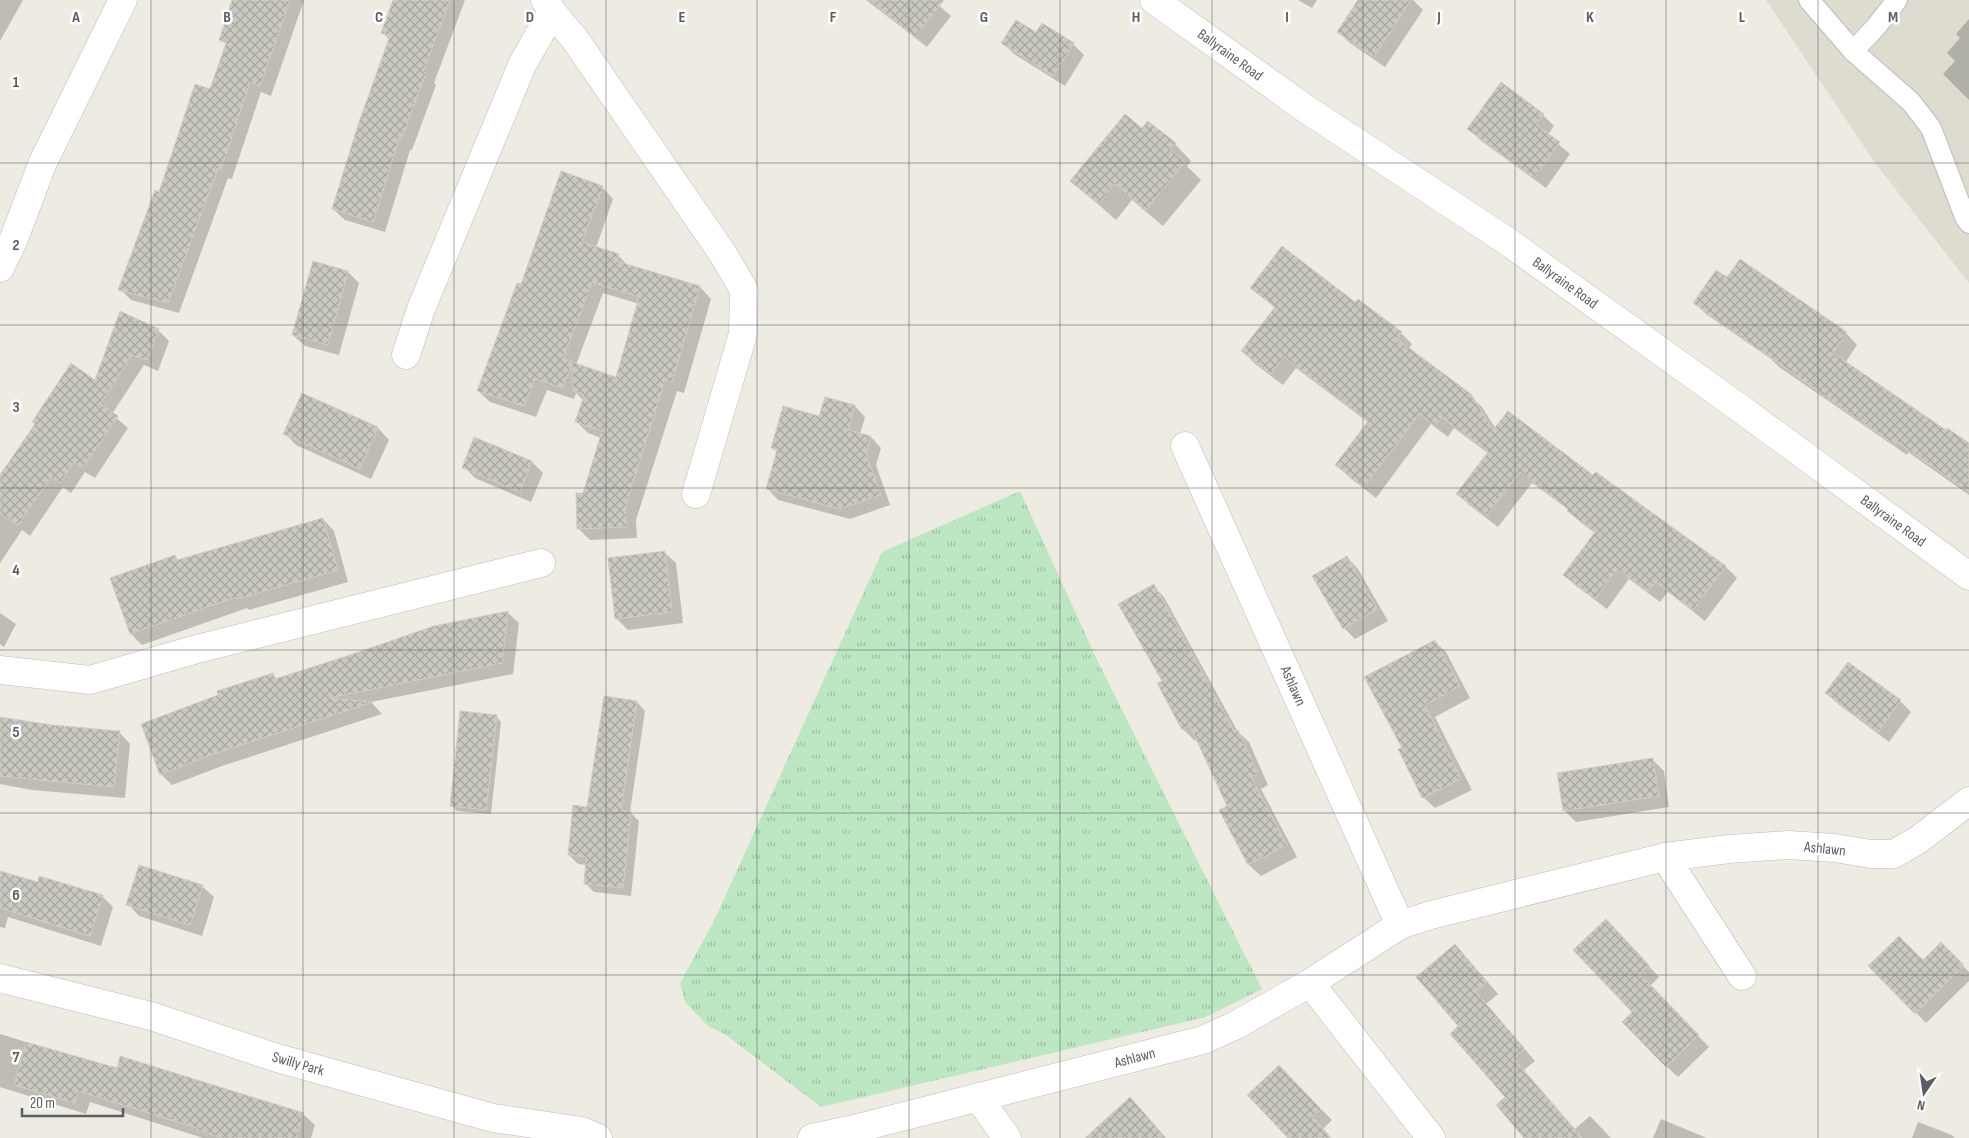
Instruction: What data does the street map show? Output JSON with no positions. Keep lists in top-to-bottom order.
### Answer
{
  "streets": {
    "street": ["Ballyraine Road", "Ashlawn", "Swilly Park"]
  },
  "scale_bar": "20 m",
  "north": "bottom",
  "grid": {
    "columns": [
      "A",
      "B",
      "C",
      "D",
      "E",
      "F",
      "G",
      "H",
      "I",
      "J",
      "K",
      "L",
      "M"
    ],
    "rows": [
      "1",
      "2",
      "3",
      "4",
      "5",
      "6",
      "7"
    ]
  }
}
